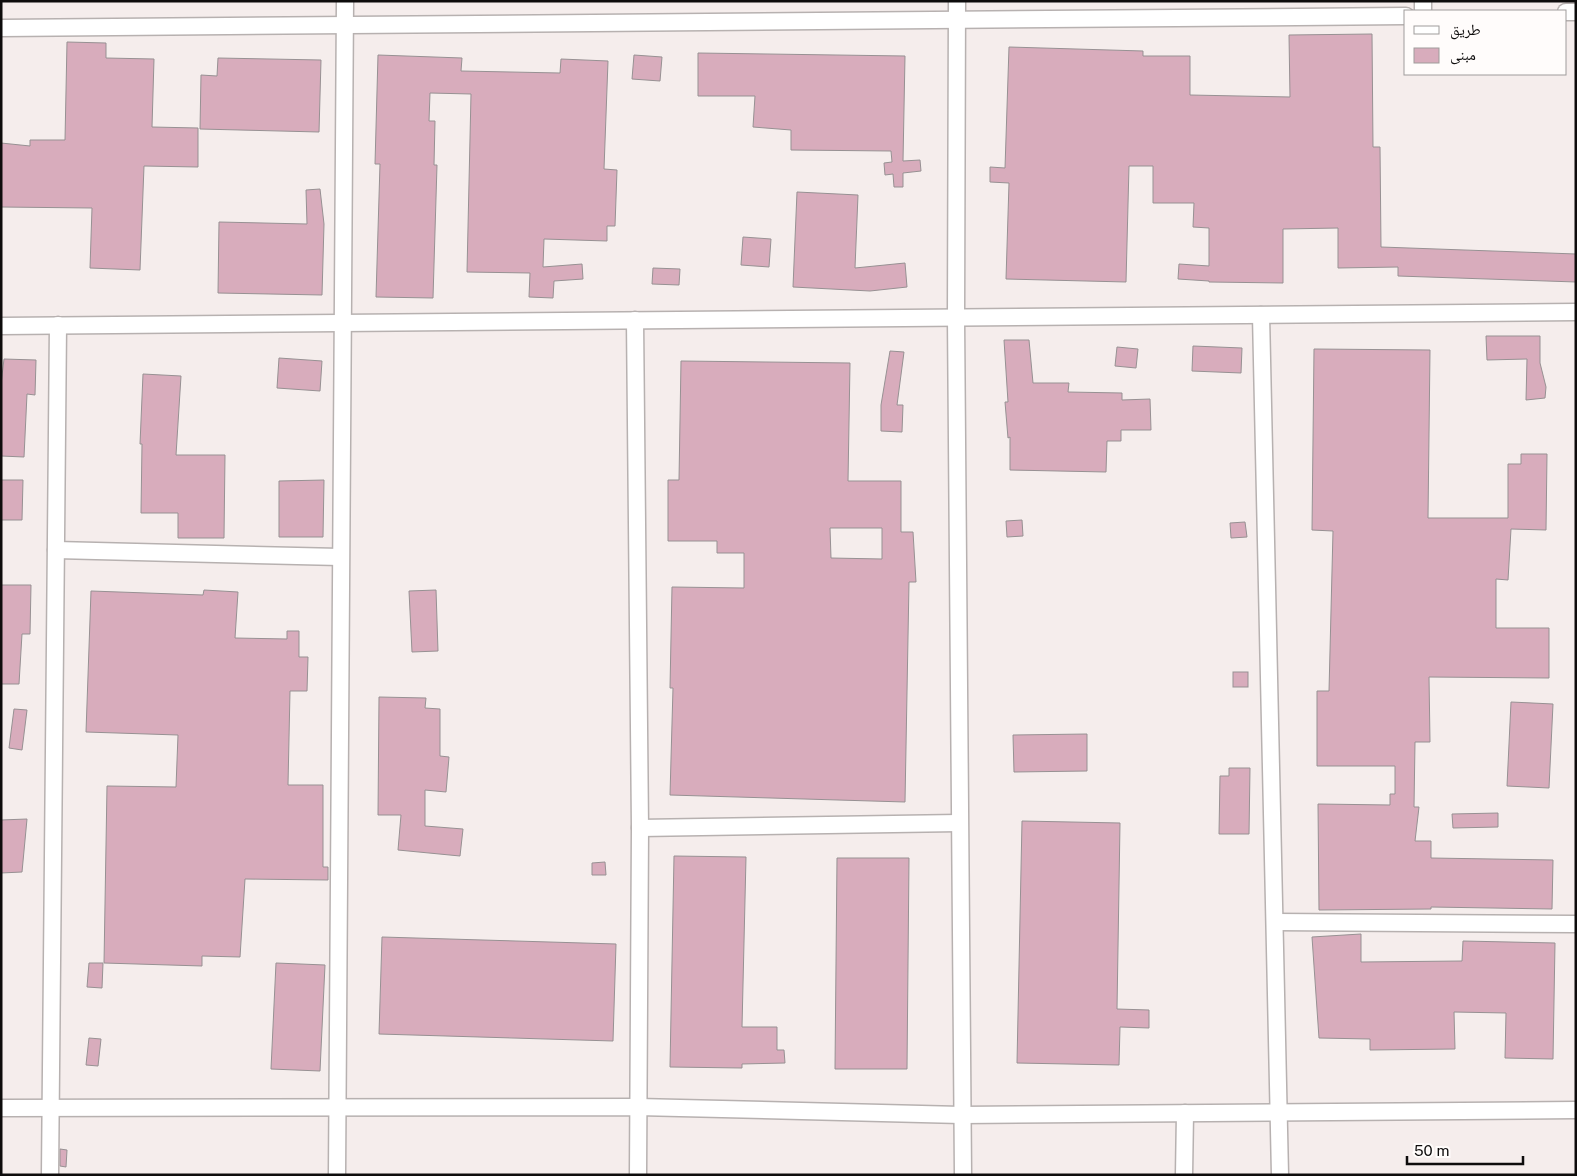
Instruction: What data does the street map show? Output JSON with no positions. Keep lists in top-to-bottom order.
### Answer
{
  "legend": ["طريق", "مبنى"],
  "scale_bar": "50 m"
}
